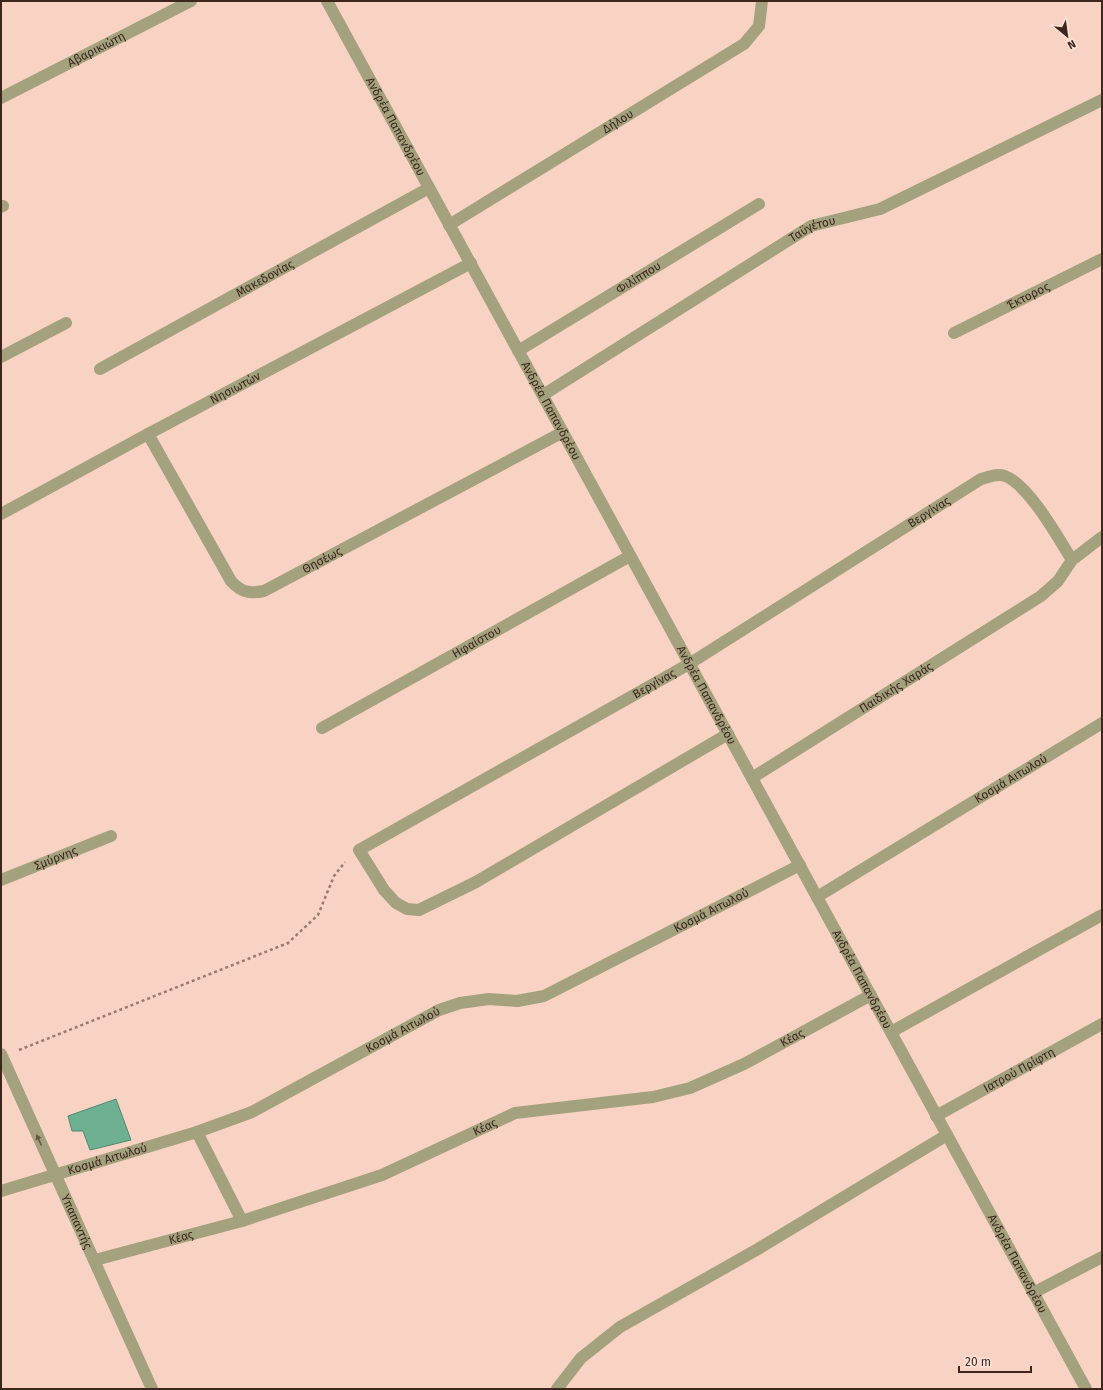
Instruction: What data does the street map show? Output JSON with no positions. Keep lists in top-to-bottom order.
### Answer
{
  "streets": {
    "street": [
      "Αβαρικιώτη",
      "Δήλου",
      "Ανδρέα Παπανδρέου",
      "Ταϋγέτου",
      "Μακεδονίας",
      "Φιλίππου",
      "Έκτορος",
      "Νησιωτών",
      "Βεργίνας",
      "Θησέως",
      "Ηφαίστου",
      "Παιδικής Χαράς",
      "Κοσμά Αιτωλού",
      "Σμύρνης",
      "Κέας",
      "Ιατρού Πρίφτη",
      "Υπαπαντής"
    ]
  },
  "crossings": [
    ["Δήλου", "Ανδρέα Παπανδρέου"],
    ["Ανδρέα Παπανδρέου", "Ταϋγέτου"],
    ["Ανδρέα Παπανδρέου", "Μακεδονίας"],
    ["Ανδρέα Παπανδρέου", "Φιλίππου"],
    ["Ανδρέα Παπανδρέου", "Νησιωτών"],
    ["Ανδρέα Παπανδρέου", "Βεργίνας"],
    ["Ανδρέα Παπανδρέου", "Θησέως"],
    ["Ανδρέα Παπανδρέου", "Ηφαίστου"],
    ["Ανδρέα Παπανδρέου", "Παιδικής Χαράς"],
    ["Ανδρέα Παπανδρέου", "Κοσμά Αιτωλού"],
    ["Ανδρέα Παπανδρέου", "Κέας"],
    ["Ανδρέα Παπανδρέου", "Ιατρού Πρίφτη"],
    ["Νησιωτών", "Θησέως"],
    ["Βεργίνας", "Παιδικής Χαράς"],
    ["Κοσμά Αιτωλού", "Υπαπαντής"],
    ["Κέας", "Υπαπαντής"]
  ],
  "one_way": ["Υπαπαντής"],
  "scale_bar": "20 m",
  "north": "bottom right"
}
